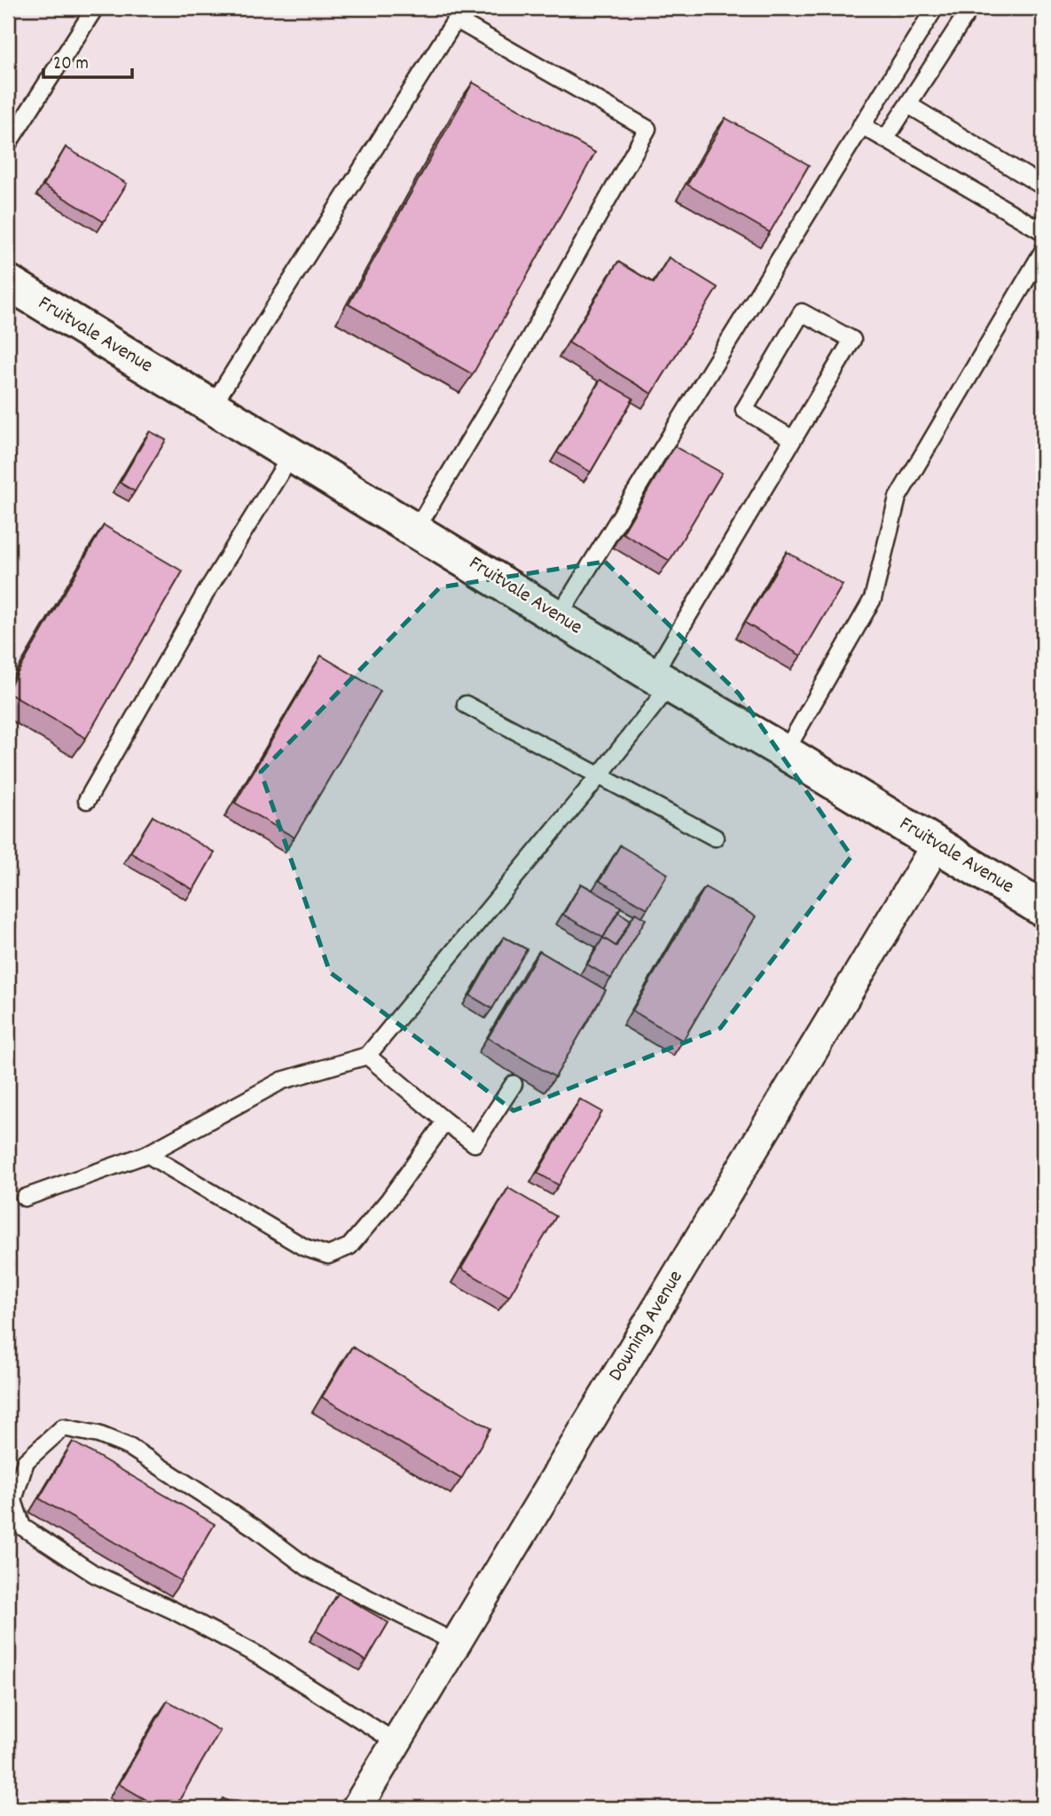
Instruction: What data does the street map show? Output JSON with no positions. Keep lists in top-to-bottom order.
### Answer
{
  "streets": {
    "main road": ["Fruitvale Avenue"],
    "street": ["Downing Avenue"]
  },
  "crossings": [
    ["Fruitvale Avenue", "Downing Avenue"]
  ],
  "scale_bar": "20 m"
}
